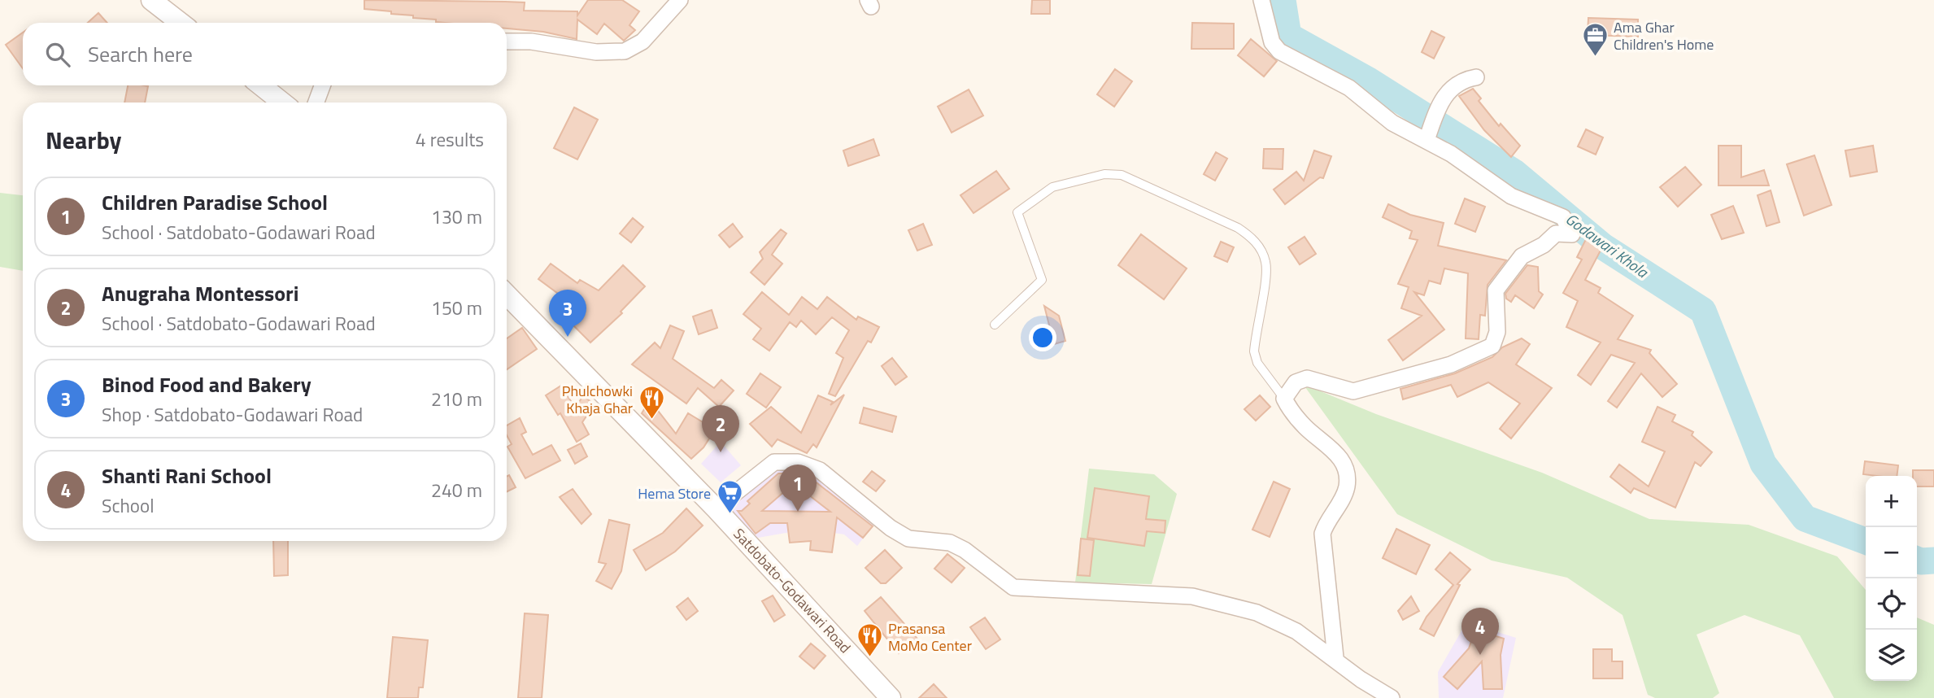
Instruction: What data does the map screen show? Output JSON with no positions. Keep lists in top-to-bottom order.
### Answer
{
  "streets": {
    "street": ["Satdobato-Godawari Road"]
  },
  "water": ["Godawari Khola"],
  "places": {
    "office": ["Ama Ghar Children's Home"],
    "restaurant": ["Phulchowki Khaja Ghar", "Prasansa MoMo Center"],
    "supermarket": ["Hema Store"]
  },
  "page": {
    "search": "Search here",
    "heading": ["Nearby", "4 results"],
    "list": [
      {
        "mark": "1",
        "name": "Children Paradise School",
        "note": "School · Satdobato-Godawari Road",
        "value": "130 m"
      },
      {
        "mark": "2",
        "name": "Anugraha Montessori",
        "note": "School · Satdobato-Godawari Road",
        "value": "150 m"
      },
      {
        "mark": "3",
        "name": "Binod Food and Bakery",
        "note": "Shop · Satdobato-Godawari Road",
        "value": "210 m"
      },
      {
        "mark": "4",
        "name": "Shanti Rani School",
        "note": "School",
        "value": "240 m"
      }
    ],
    "pins": [
      "3",
      "2",
      "1",
      "4"
    ],
    "map_buttons": ["+", "−"]
  }
}
